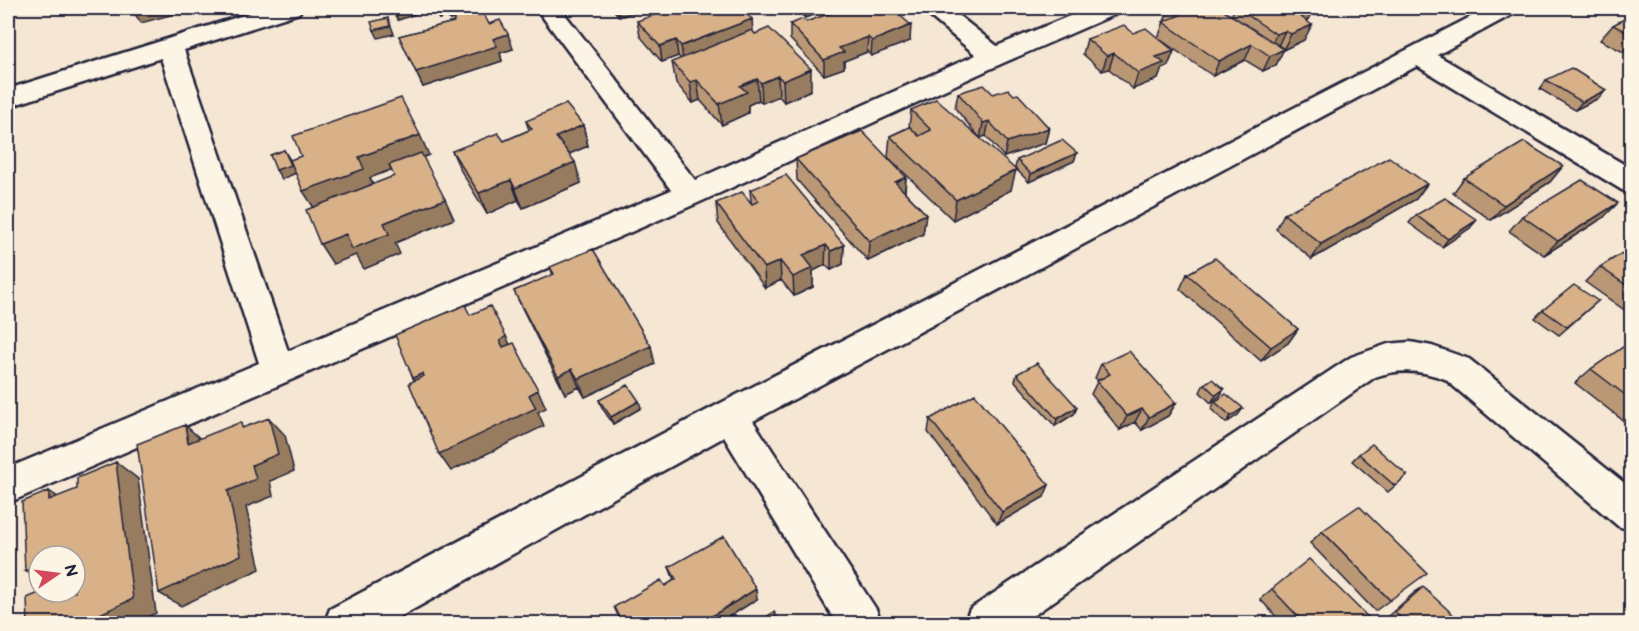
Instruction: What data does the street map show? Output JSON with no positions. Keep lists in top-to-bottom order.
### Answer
{
  "north": "right"
}
